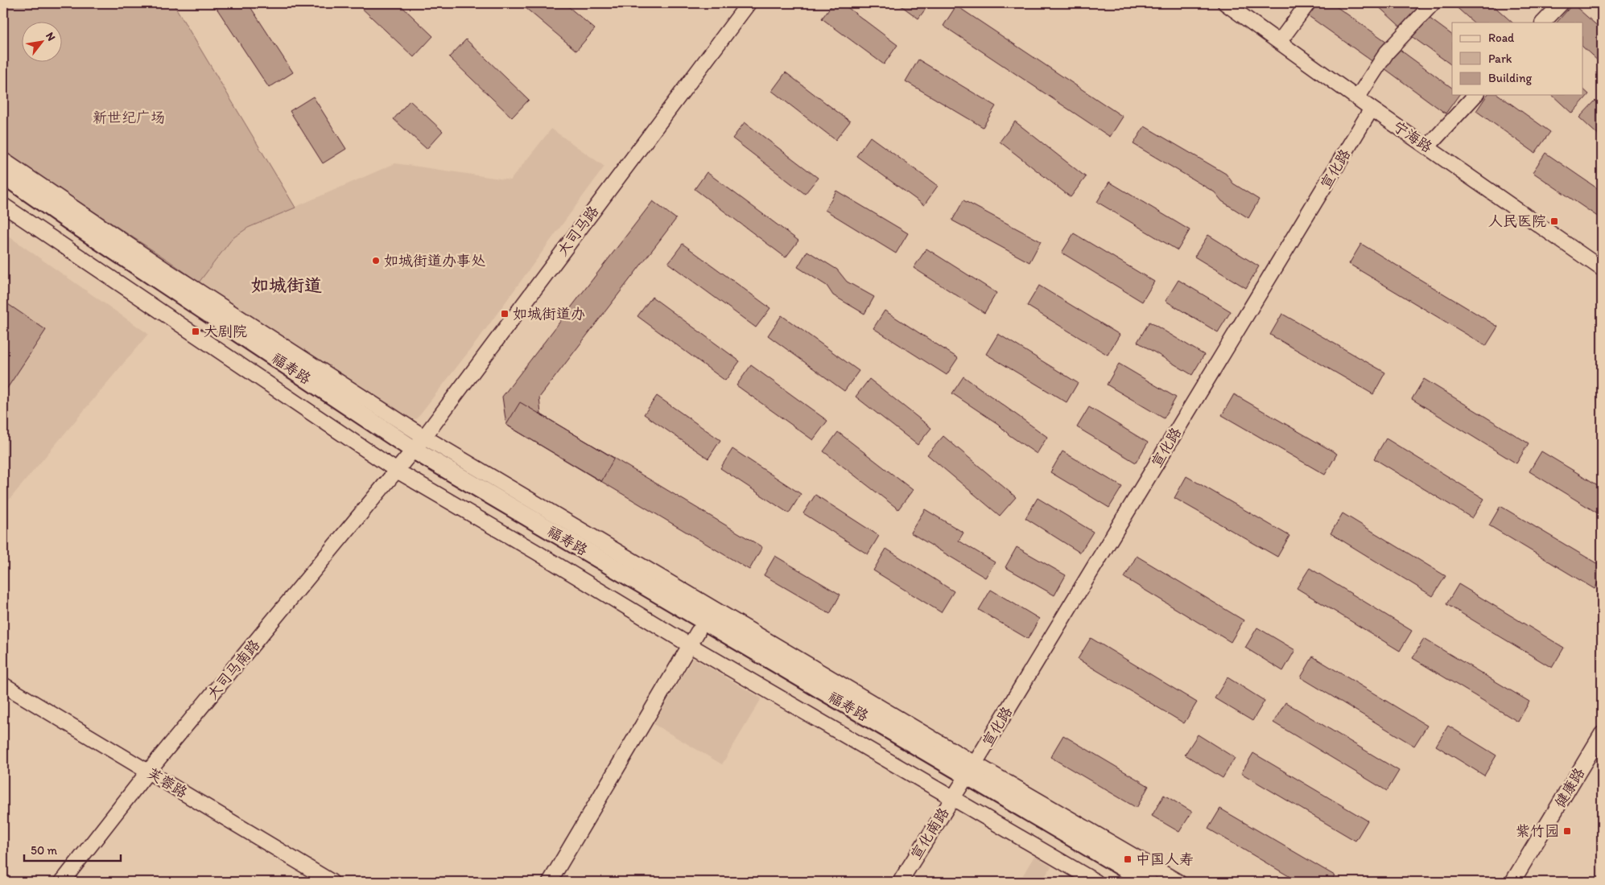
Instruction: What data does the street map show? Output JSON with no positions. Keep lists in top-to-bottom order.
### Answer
{
  "streets": {
    "main road": ["福寿路"],
    "street": [
      "宁海路",
      "宣化路",
      "大司马路",
      "大司马南路",
      "芙蓉路",
      "健康路",
      "宣化南路"
    ]
  },
  "crossings": [
    ["宁海路", "宣化路"],
    ["宣化路", "福寿路"],
    ["宣化路", "宣化南路"],
    ["大司马路", "福寿路"],
    ["大司马路", "大司马南路"],
    ["福寿路", "大司马南路"],
    ["福寿路", "宣化南路"],
    ["大司马南路", "芙蓉路"]
  ],
  "districts": ["如城街道"],
  "parks": ["新世纪广场"],
  "places": {
    "transit": [
      "人民医院",
      "如城街道办",
      "大剧院",
      "紫竹园",
      "中国人寿"
    ],
    "other": ["如城街道办事处"]
  },
  "legend": ["Road", "Park", "Building"],
  "scale_bar": "50 m",
  "north": "top right"
}
